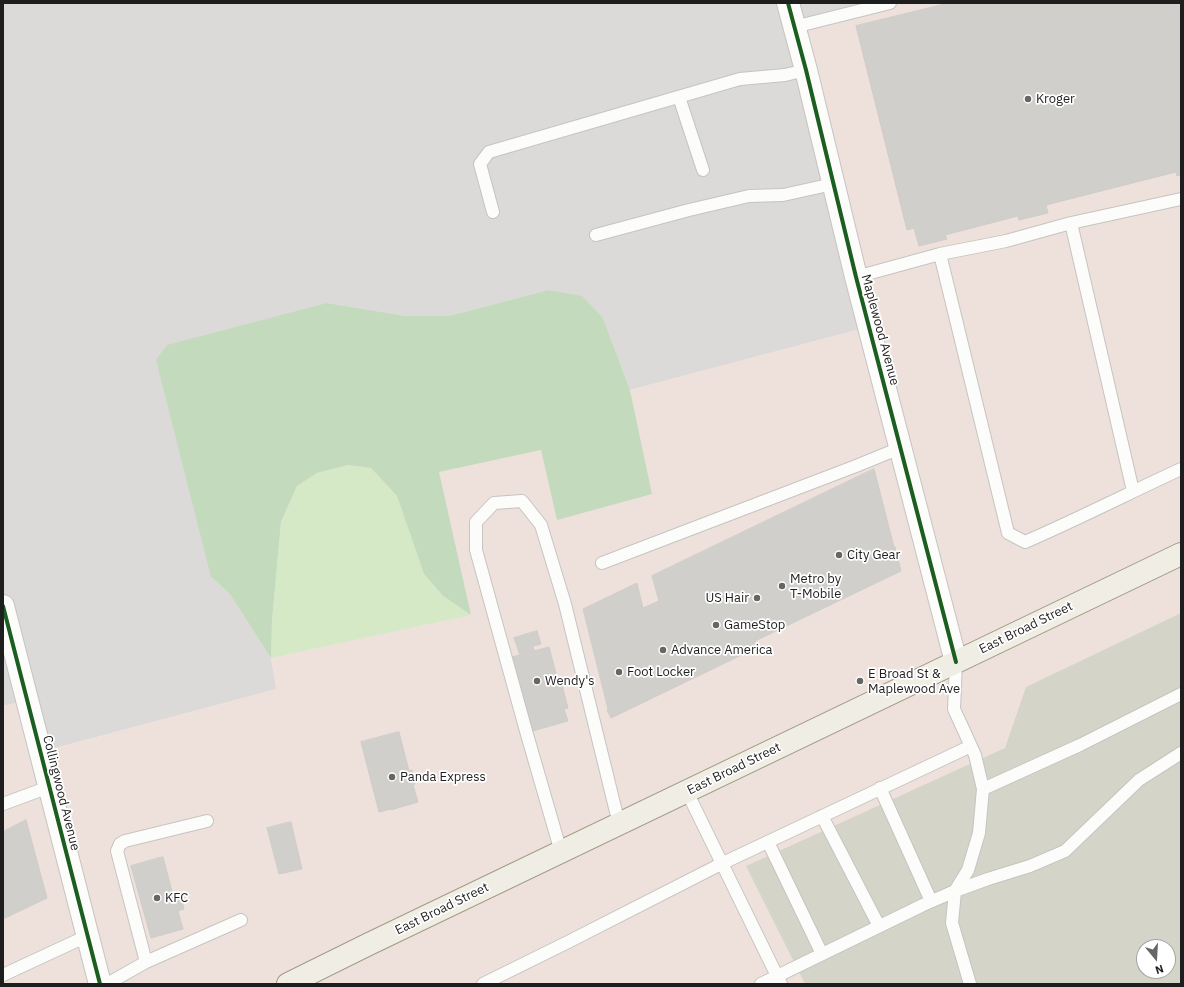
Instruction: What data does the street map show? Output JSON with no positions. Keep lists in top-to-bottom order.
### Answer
{
  "streets": {
    "main road": ["East Broad Street"],
    "street": ["Maplewood Avenue", "Collingwood Avenue"]
  },
  "crossings": [
    ["Maplewood Avenue", "East Broad Street"]
  ],
  "places": [
    "Kroger",
    "City Gear",
    "Metro by T-Mobile",
    "US Hair",
    "GameStop",
    "Advance America",
    "Foot Locker",
    "Wendy's",
    "E Broad St & Maplewood Ave",
    "Panda Express",
    "KFC"
  ],
  "north": "bottom"
}
